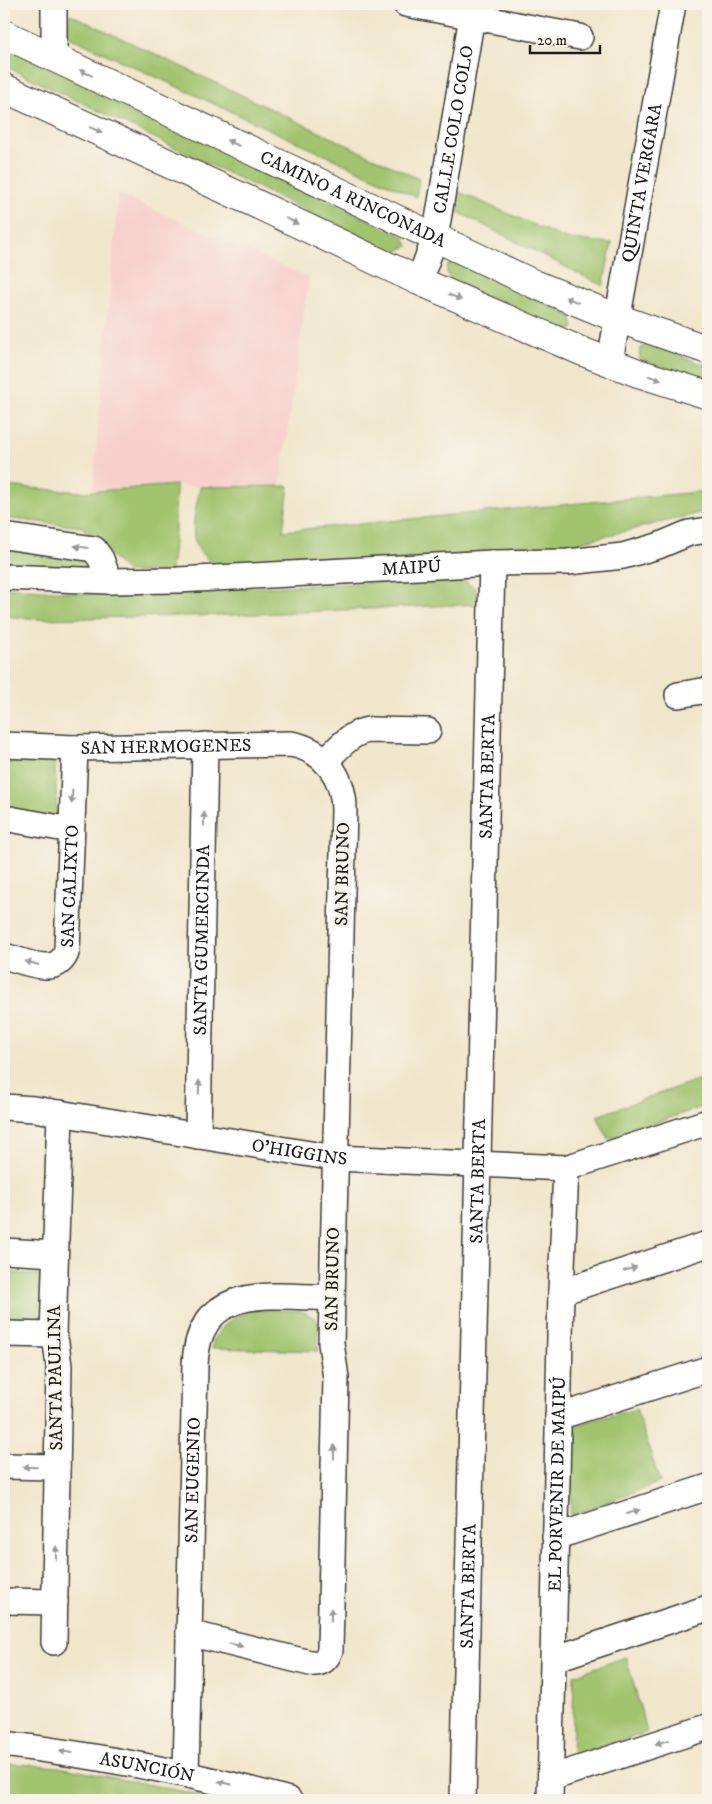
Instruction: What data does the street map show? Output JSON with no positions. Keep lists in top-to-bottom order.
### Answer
{
  "streets": {
    "main road": ["CAMINO A RINCONADA"],
    "street": [
      "CALLE COLO COLO",
      "QUINTA VERGARA",
      "MAIPÚ",
      "SAN HERMOGENES",
      "SANTA BERTA",
      "SAN BRUNO",
      "SAN CALIXTO",
      "SANTA GUMERCINDA",
      "O'HIGGINS",
      "SANTA PAULINA",
      "SAN EUGENIO",
      "EL PORVENIR DE MAIPÚ",
      "ASUNCIÓN"
    ]
  },
  "crossings": [
    ["CALLE COLO COLO", "CAMINO A RINCONADA"],
    ["QUINTA VERGARA", "CAMINO A RINCONADA"],
    ["MAIPÚ", "SANTA BERTA"],
    ["SAN HERMOGENES", "SAN BRUNO"],
    ["SAN HERMOGENES", "SAN CALIXTO"],
    ["SAN HERMOGENES", "SANTA GUMERCINDA"],
    ["SANTA BERTA", "O'HIGGINS"],
    ["SAN BRUNO", "O'HIGGINS"],
    ["SAN BRUNO", "SAN EUGENIO"],
    ["SANTA GUMERCINDA", "O'HIGGINS"],
    ["O'HIGGINS", "SANTA PAULINA"],
    ["O'HIGGINS", "EL PORVENIR DE MAIPÚ"],
    ["SAN EUGENIO", "ASUNCIÓN"]
  ],
  "one_way": ["SANTA GUMERCINDA", "ASUNCIÓN"],
  "scale_bar": "20 m"
}
